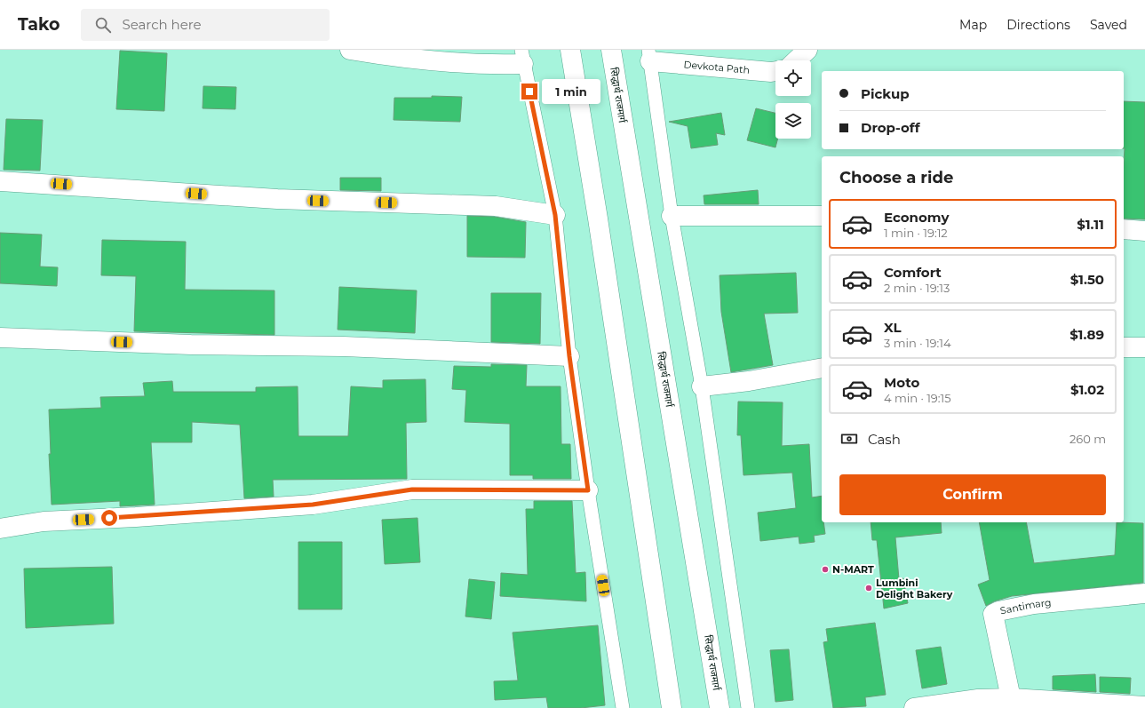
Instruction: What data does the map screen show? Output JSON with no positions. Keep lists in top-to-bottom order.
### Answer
{
  "streets": {
    "main road": ["Devkota Path", "सिद्धार्थ राजमार्ग", "Santimarg"]
  },
  "places": ["N-MART", "Lumbini Delight Bakery"],
  "page": {
    "header": "Tako",
    "search": "Search here",
    "nav": ["Map", "Directions", "Saved"],
    "banner": ["Pickup", "Drop-off"],
    "bubble": "1 min",
    "heading": "Choose a ride",
    "list": [
      {
        "name": "Economy",
        "note": "1 min · 19:12",
        "value": "$1.11"
      },
      {
        "name": "Comfort",
        "note": "2 min · 19:13",
        "value": "$1.50"
      },
      {
        "name": "XL",
        "note": "3 min · 19:14",
        "value": "$1.89"
      },
      {
        "name": "Moto",
        "note": "4 min · 19:15",
        "value": "$1.02"
      }
    ],
    "pay": ["Cash", "260 m"],
    "buttons": "Confirm"
  }
}
